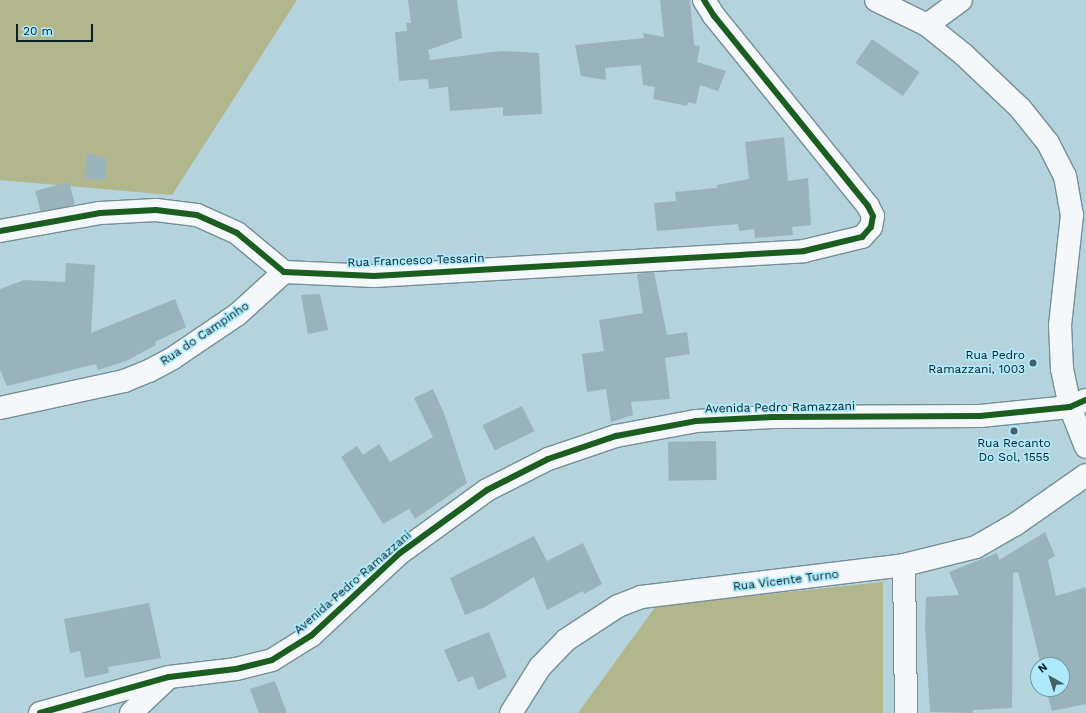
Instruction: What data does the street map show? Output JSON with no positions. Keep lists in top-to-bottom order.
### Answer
{
  "streets": {
    "street": [
      "Rua Francesco Tessarin",
      "Rua do Campinho",
      "Avenida Pedro Ramazzani",
      "Rua Vicente Turno"
    ]
  },
  "crossings": [
    ["Rua Francesco Tessarin", "Rua do Campinho"]
  ],
  "places": ["Rua Pedro Ramazzani, 1003", "Rua Recanto Do Sol, 1555"],
  "scale_bar": "20 m",
  "north": "top left"
}
